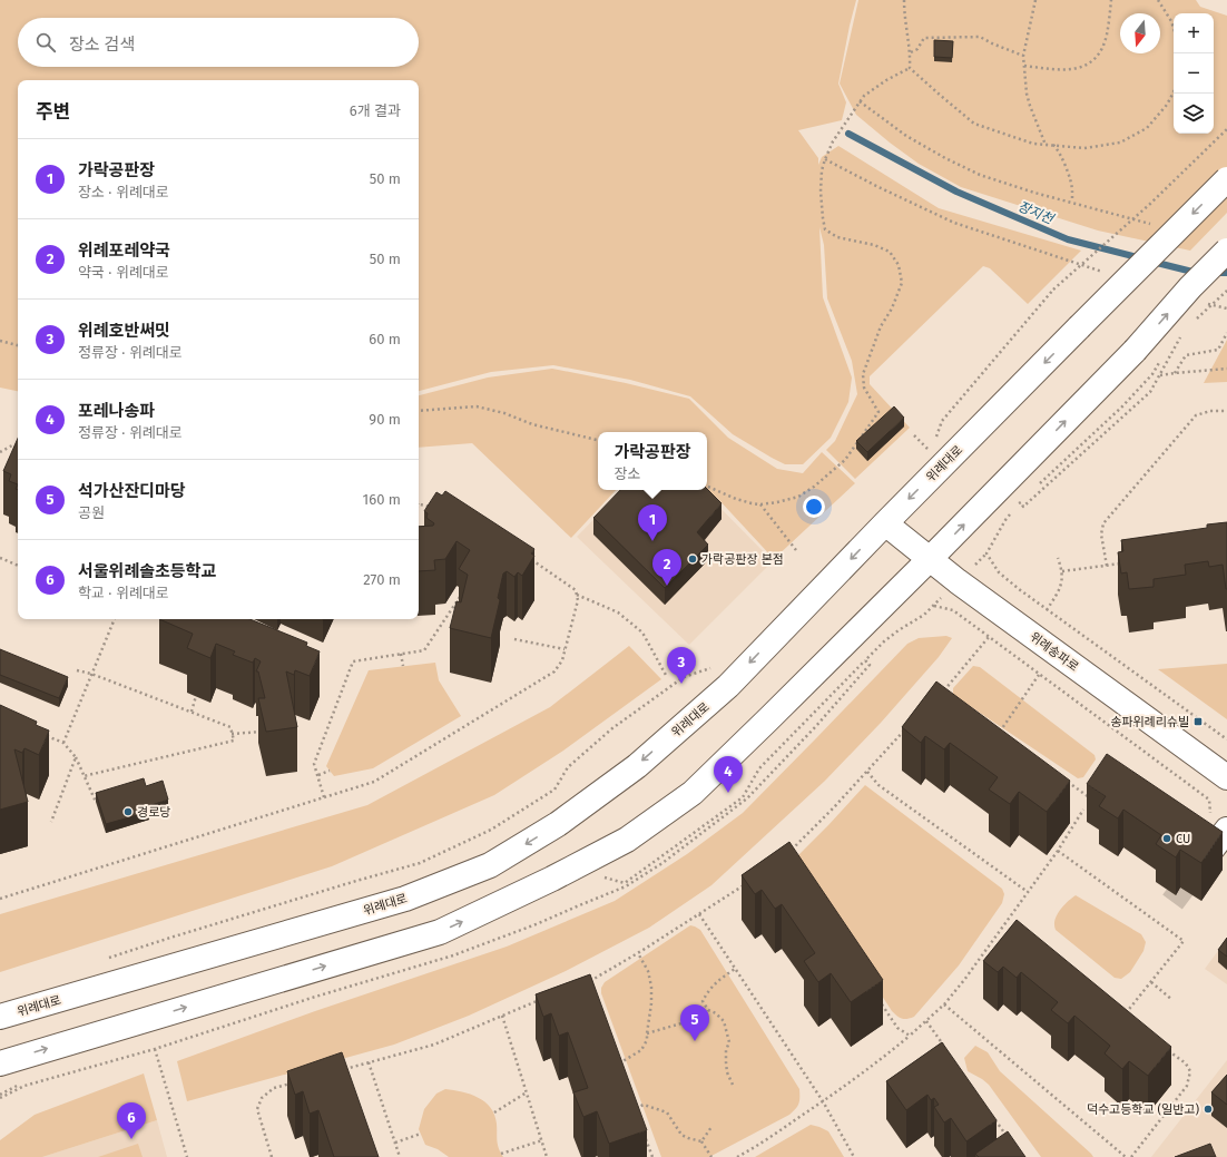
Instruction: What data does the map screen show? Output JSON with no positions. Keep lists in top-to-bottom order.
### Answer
{
  "streets": {
    "main road": ["위례대로", "위례송파로"]
  },
  "crossings": [
    ["위례대로", "위례송파로"]
  ],
  "water": ["장지천"],
  "places": {
    "other": [
      "가락공판장 본점",
      "경로당",
      "CU",
      "덕수고등학교 (일반고)"
    ],
    "transit": ["송파위례리슈빌"]
  },
  "north": "bottom",
  "page": {
    "map_buttons": ["+", "−"],
    "search": "장소 검색",
    "heading": ["주변", "6개 결과"],
    "list": [
      {
        "mark": "1",
        "name": "가락공판장",
        "note": "장소 · 위례대로",
        "value": "50 m"
      },
      {
        "mark": "2",
        "name": "위례포레약국",
        "note": "약국 · 위례대로",
        "value": "50 m"
      },
      {
        "mark": "3",
        "name": "위례호반써밋",
        "note": "정류장 · 위례대로",
        "value": "60 m"
      },
      {
        "mark": "4",
        "name": "포레나송파",
        "note": "정류장 · 위례대로",
        "value": "90 m"
      },
      {
        "mark": "5",
        "name": "석가산잔디마당",
        "note": "공원",
        "value": "160 m"
      },
      {
        "mark": "6",
        "name": "서울위례솔초등학교",
        "note": "학교 · 위례대로",
        "value": "270 m"
      }
    ],
    "popup": ["가락공판장", "장소"],
    "pins": [
      "1",
      "2",
      "3",
      "4",
      "5",
      "6"
    ]
  }
}
